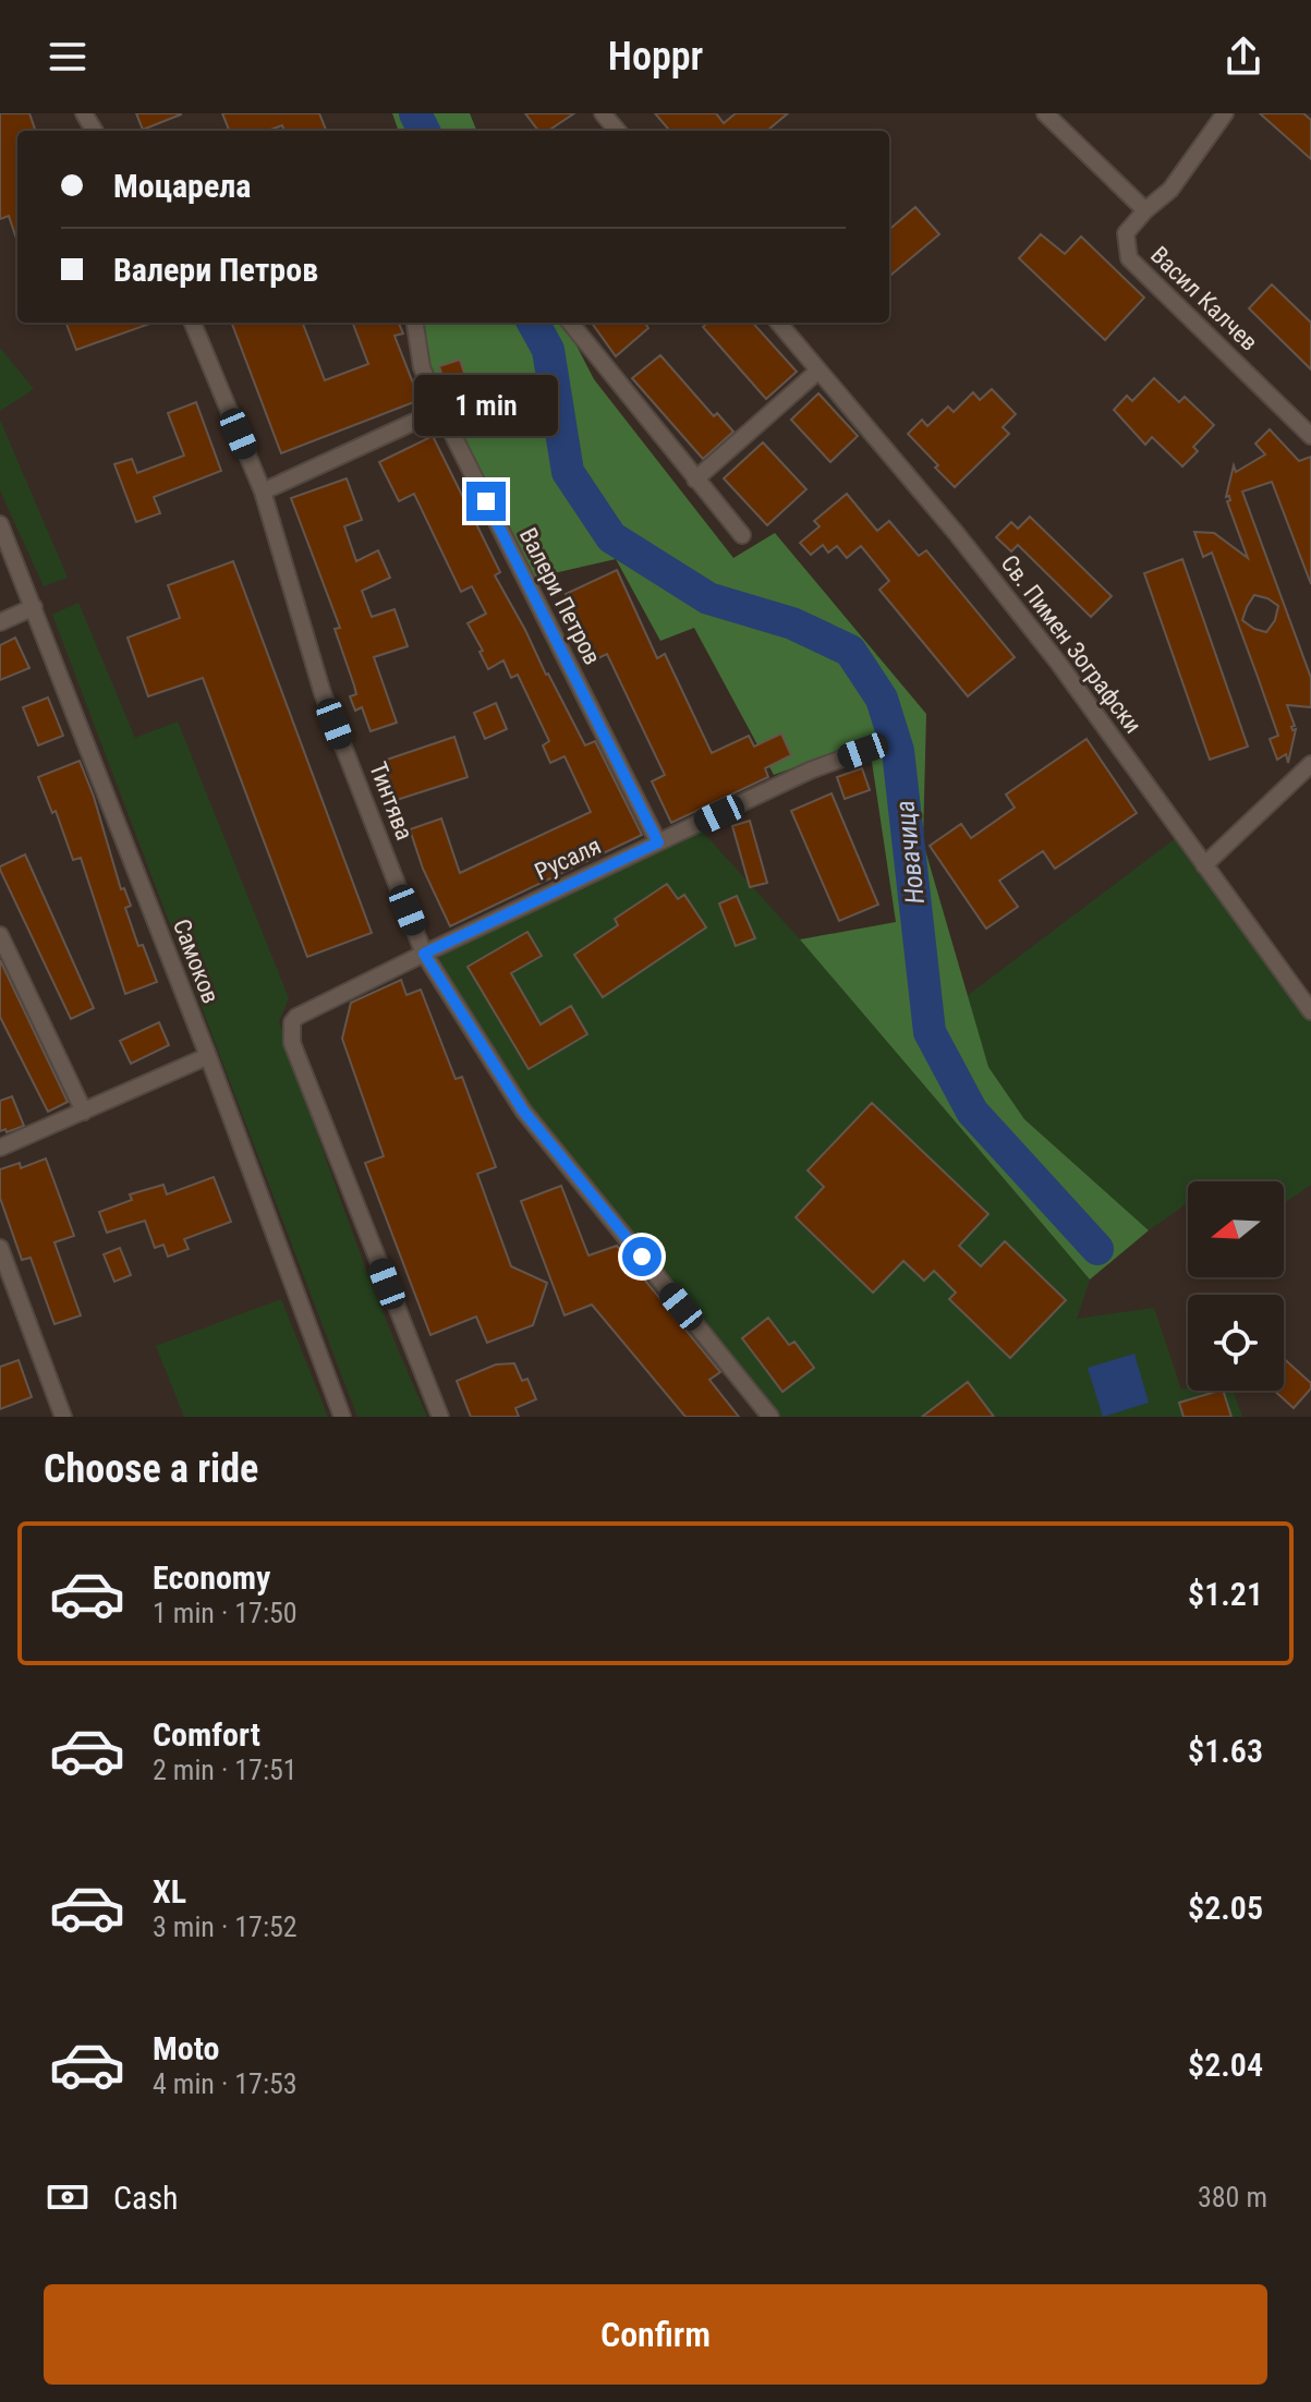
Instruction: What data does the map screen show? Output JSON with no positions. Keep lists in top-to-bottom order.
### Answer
{
  "streets": {
    "street": [
      "Васил Калчев",
      "Валери Петров",
      "Св. Пимен Зографски",
      "Тинтява",
      "Русаля",
      "Самоков"
    ]
  },
  "crossings": [
    ["Валери Петров", "Русаля"],
    ["Тинтява", "Русаля"]
  ],
  "water": ["Новачица"],
  "north": "left",
  "page": {
    "header": "Hoppr",
    "banner": ["Моцарела", "Валери Петров"],
    "bubble": "1 min",
    "heading": "Choose a ride",
    "list": [
      {
        "name": "Economy",
        "note": "1 min · 17:50",
        "value": "$1.21"
      },
      {
        "name": "Comfort",
        "note": "2 min · 17:51",
        "value": "$1.63"
      },
      {
        "name": "XL",
        "note": "3 min · 17:52",
        "value": "$2.05"
      },
      {
        "name": "Moto",
        "note": "4 min · 17:53",
        "value": "$2.04"
      }
    ],
    "pay": ["Cash", "380 m"],
    "buttons": "Confirm"
  }
}
